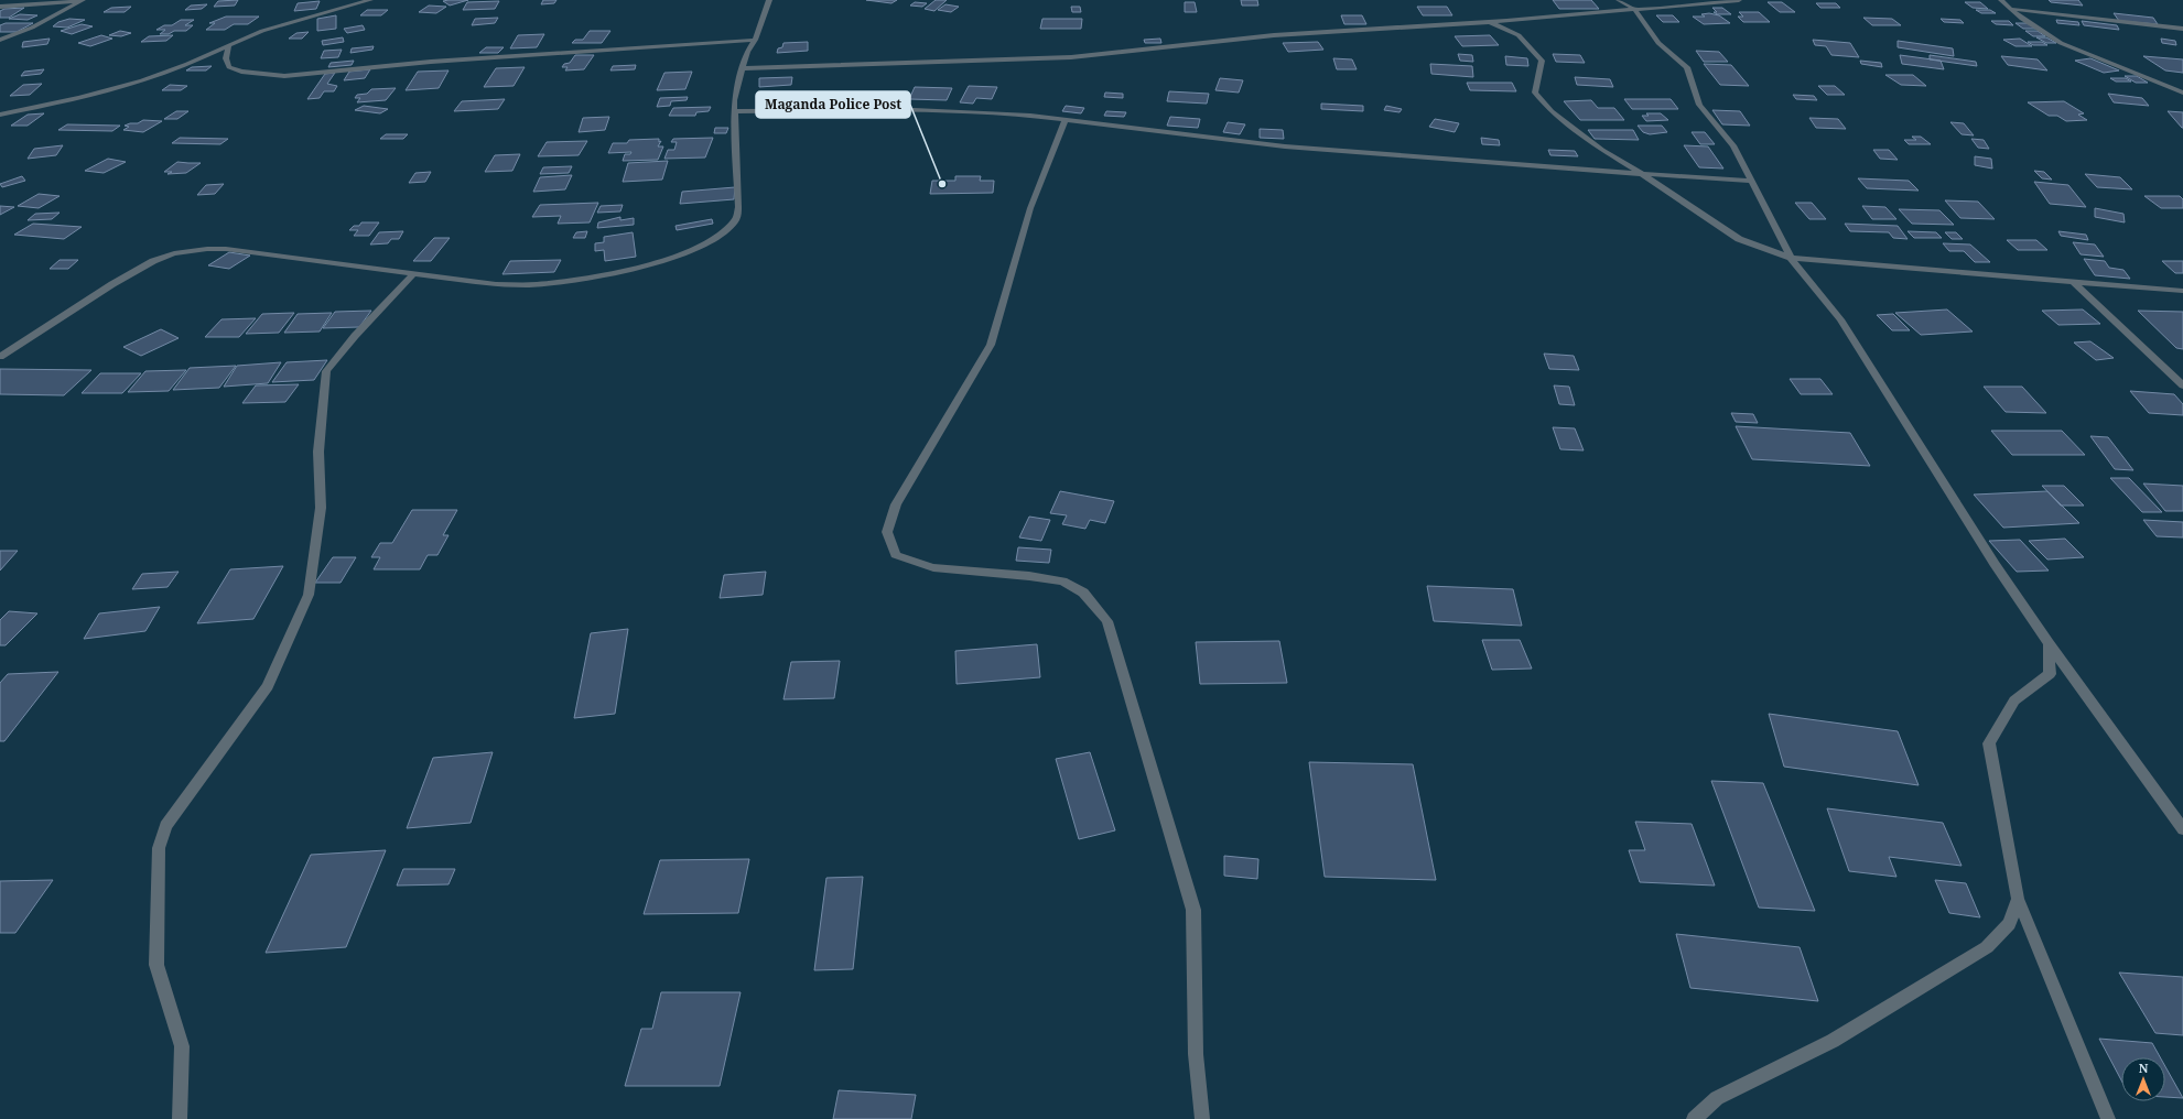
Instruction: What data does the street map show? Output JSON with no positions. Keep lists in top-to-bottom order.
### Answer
{
  "places": ["Maganda Police Post"],
  "north": "top"
}
